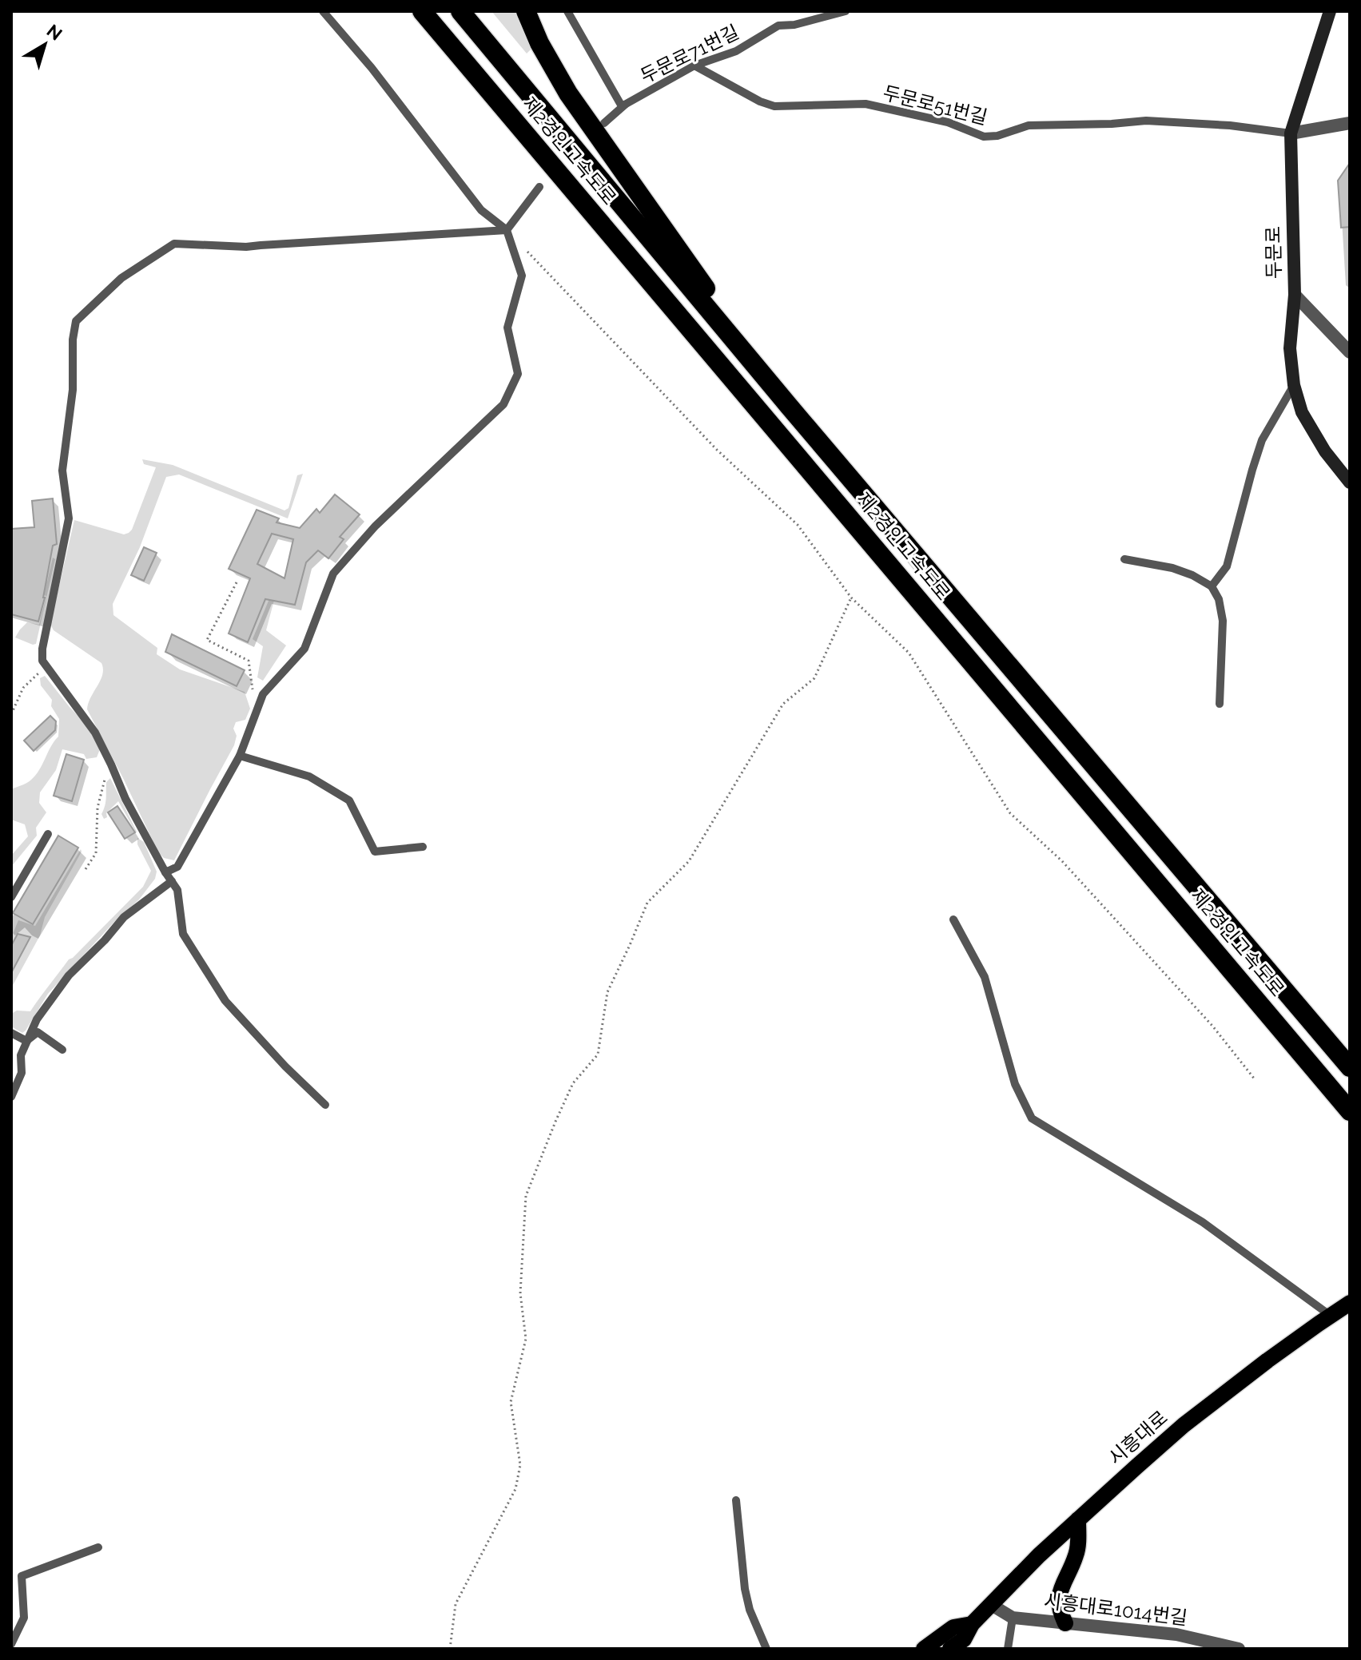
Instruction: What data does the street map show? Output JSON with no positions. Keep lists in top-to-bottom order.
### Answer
{
  "streets": {
    "highway": ["제2경인고속도로"],
    "main road": ["시흥대로"],
    "street": ["두문로", "시흥대로1014번길"],
    "lane": ["두문로71번길", "두문로51번길"]
  },
  "crossings": [
    ["두문로71번길", "두문로51번길"],
    ["두문로51번길", "두문로"],
    ["시흥대로", "시흥대로1014번길"]
  ],
  "north": "top right"
}
